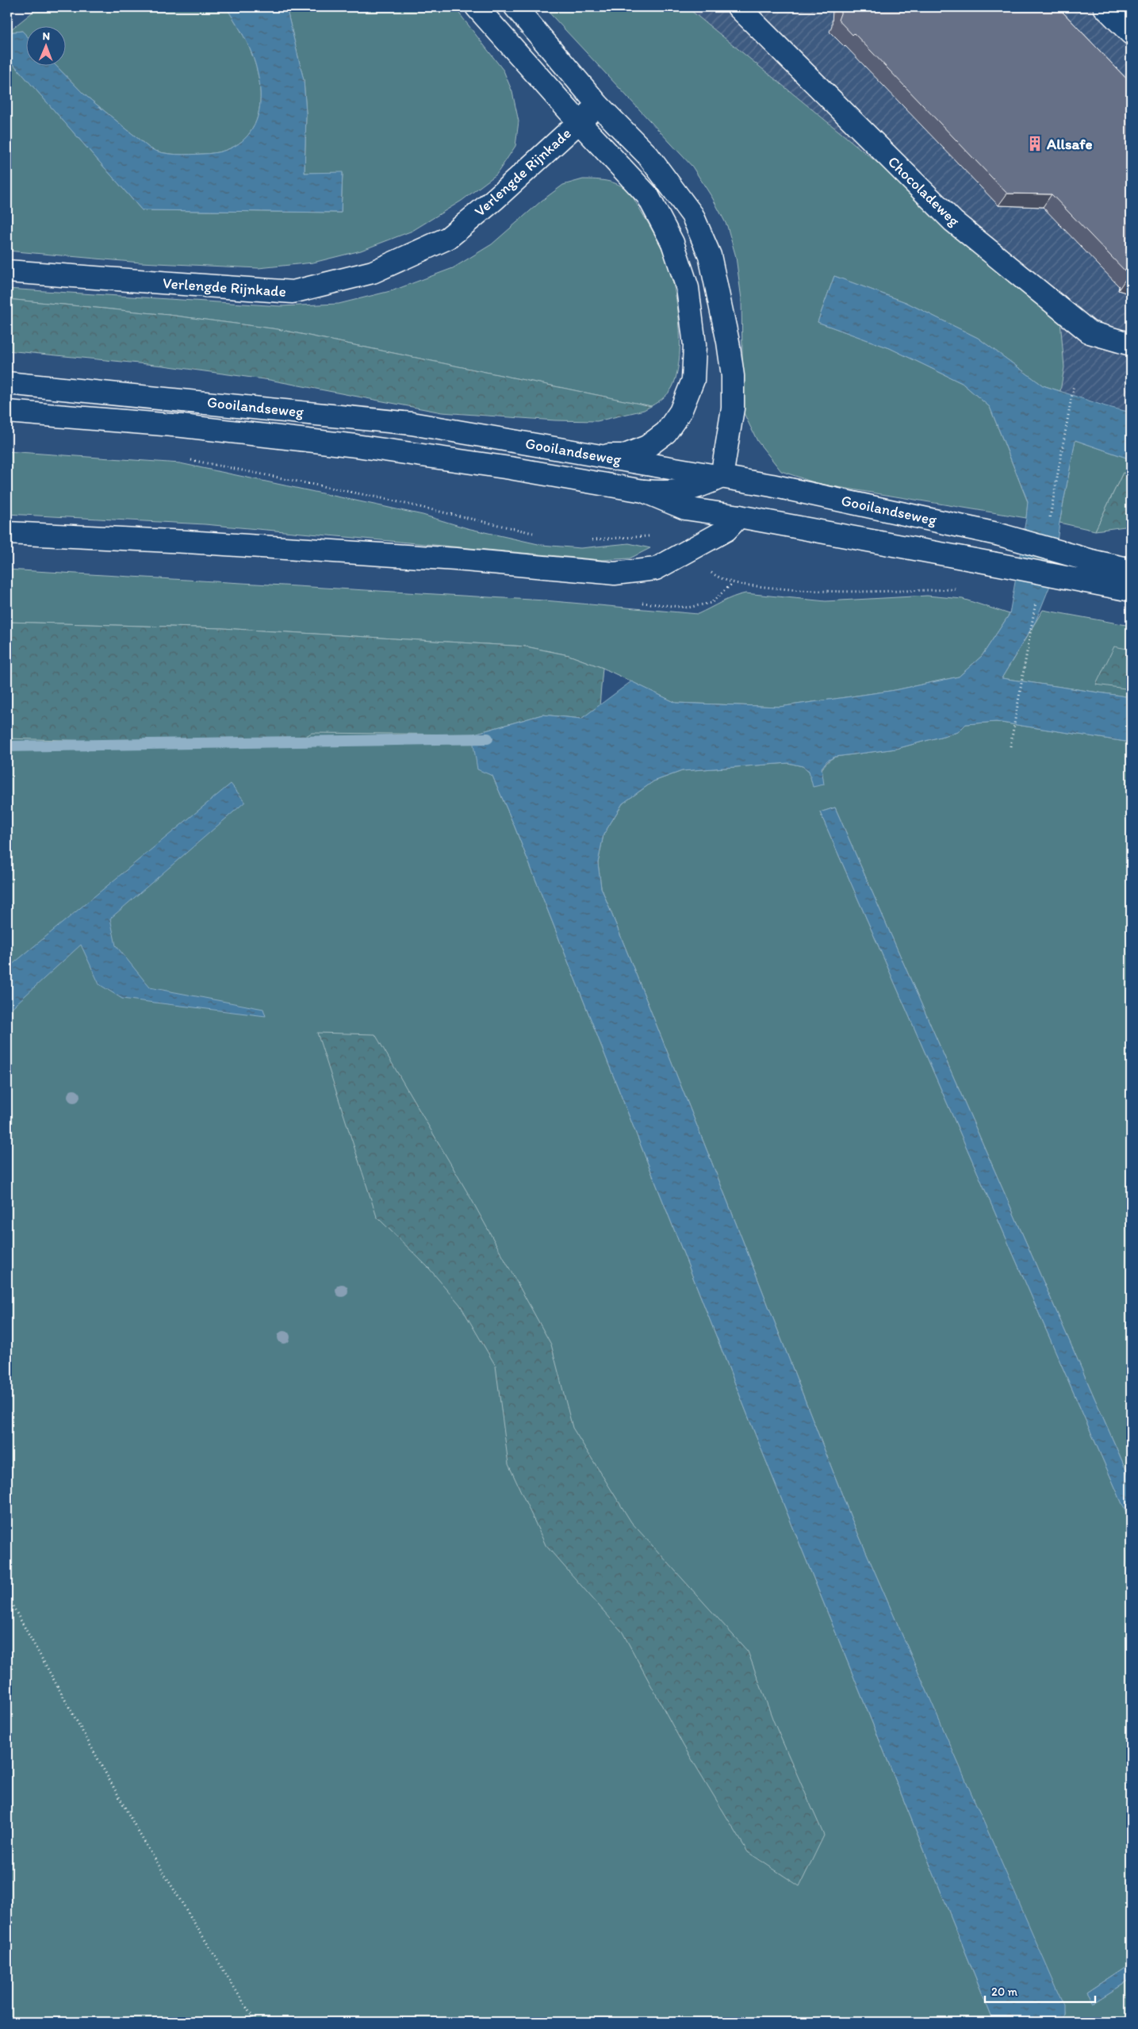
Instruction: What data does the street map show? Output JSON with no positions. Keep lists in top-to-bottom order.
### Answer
{
  "streets": {
    "street": ["Verlengde Rijnkade", "Chocoladeweg", "Gooilandseweg"]
  },
  "crossings": [
    ["Verlengde Rijnkade", "Gooilandseweg"]
  ],
  "places": {
    "building": ["Allsafe"]
  },
  "scale_bar": "20 m",
  "north": "top"
}
